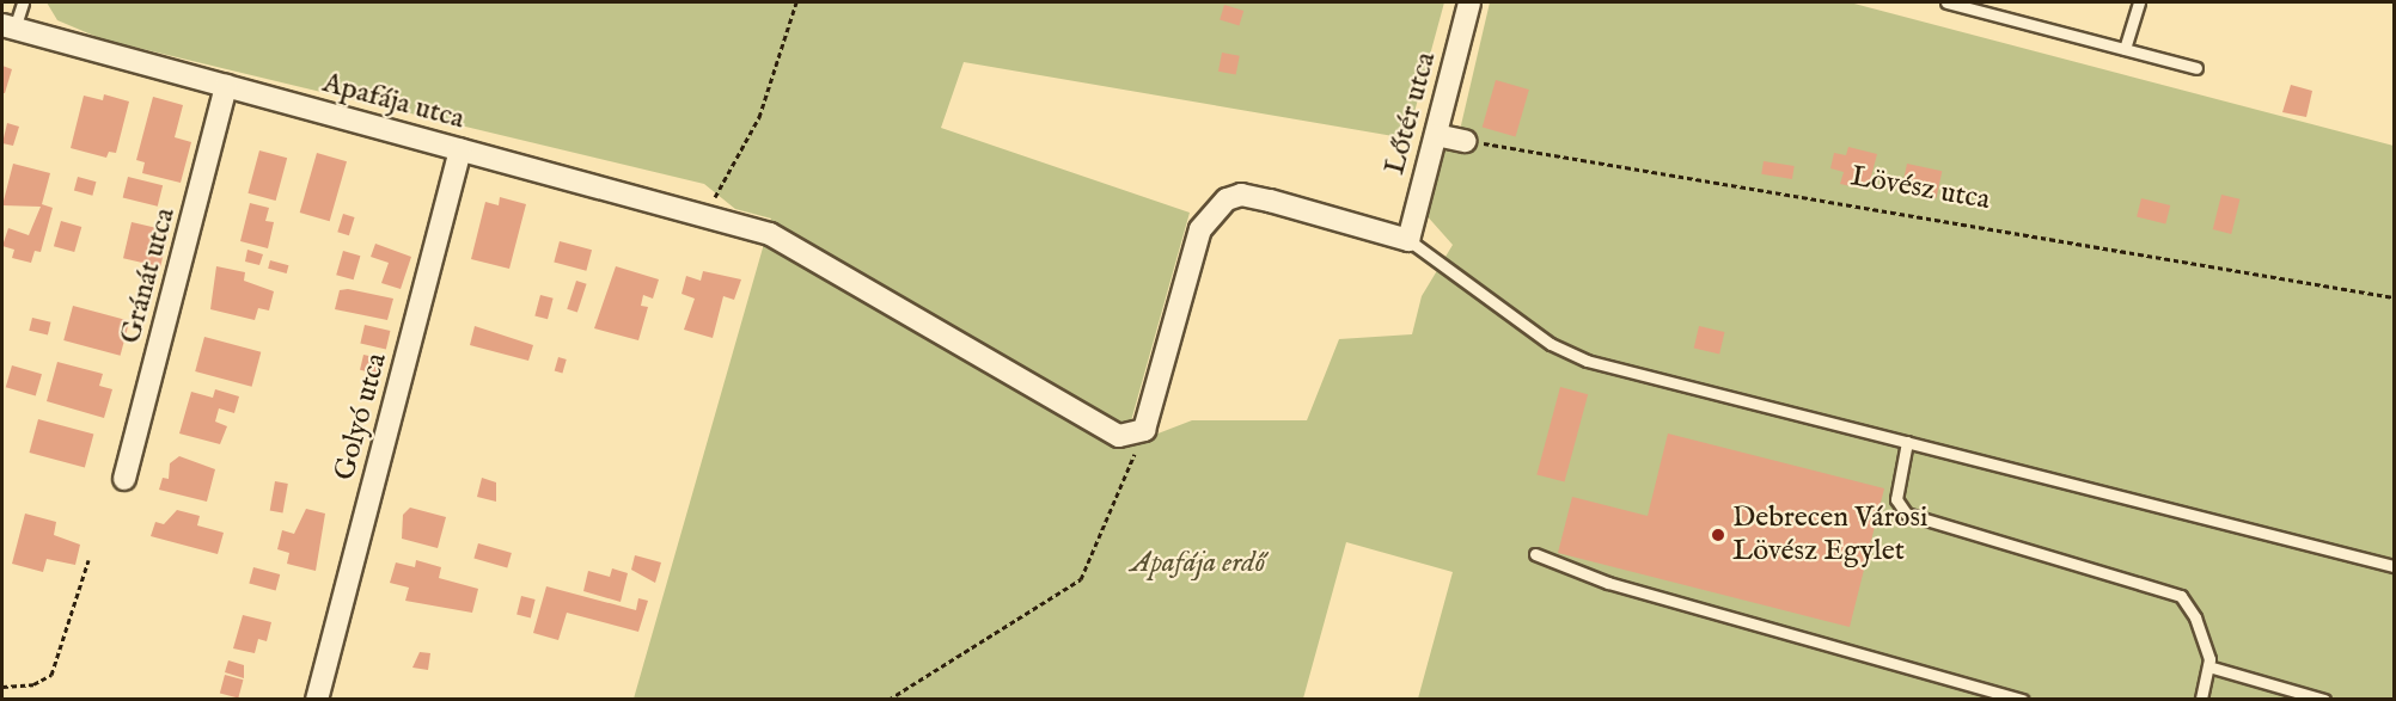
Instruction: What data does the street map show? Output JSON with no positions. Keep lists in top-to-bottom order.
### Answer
{
  "streets": {
    "street": [
      "Apafája utca",
      "Lőtér utca",
      "Gránát utca",
      "Golyó utca"
    ],
    "path": ["Lövész utca"]
  },
  "crossings": [
    ["Apafája utca", "Gránát utca"],
    ["Apafája utca", "Golyó utca"]
  ],
  "parks": ["Apafája erdő"],
  "places": ["Debrecen Városi Lövész Egylet"]
}
